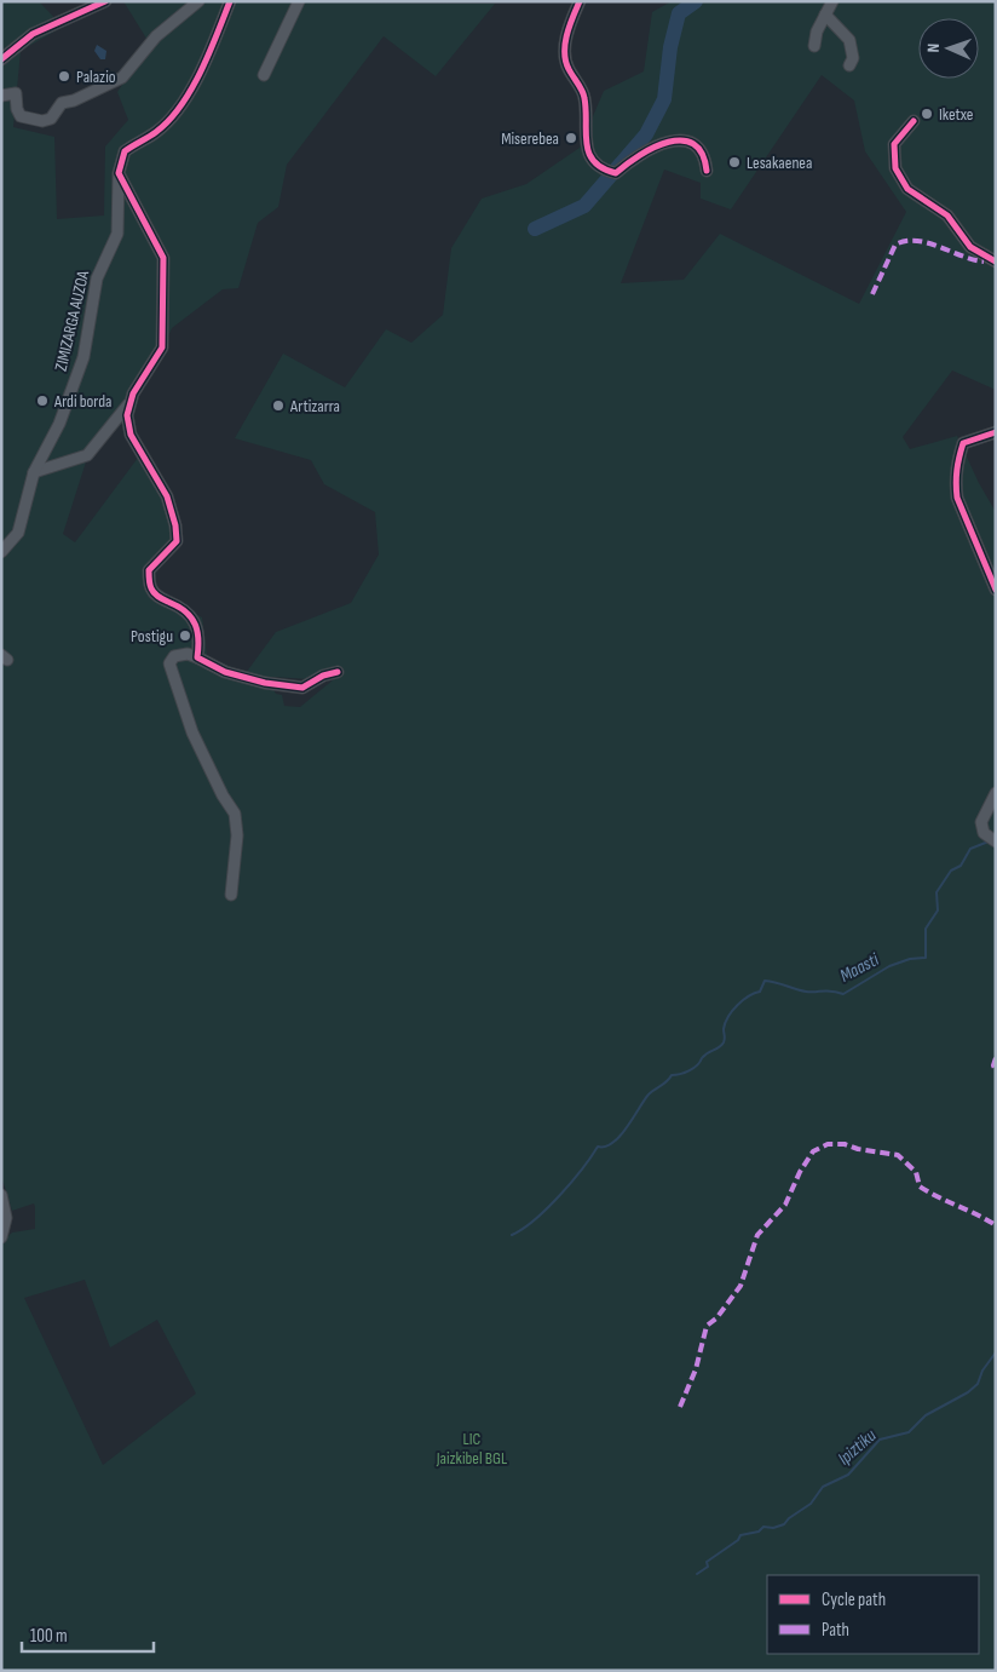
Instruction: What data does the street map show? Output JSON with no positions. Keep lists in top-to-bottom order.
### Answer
{
  "streets": {
    "street": ["ZIMIZARGA AUZOA"]
  },
  "water": ["Maasti", "Ipiztiku"],
  "parks": ["LIC Jaizkibel BGL"],
  "places": [
    "Palazio",
    "Iketxe",
    "Miserebea",
    "Lesakaenea",
    "Ardi borda",
    "Artizarra",
    "Postigu"
  ],
  "legend": ["Cycle path", "Path"],
  "scale_bar": "100 m",
  "north": "left"
}
